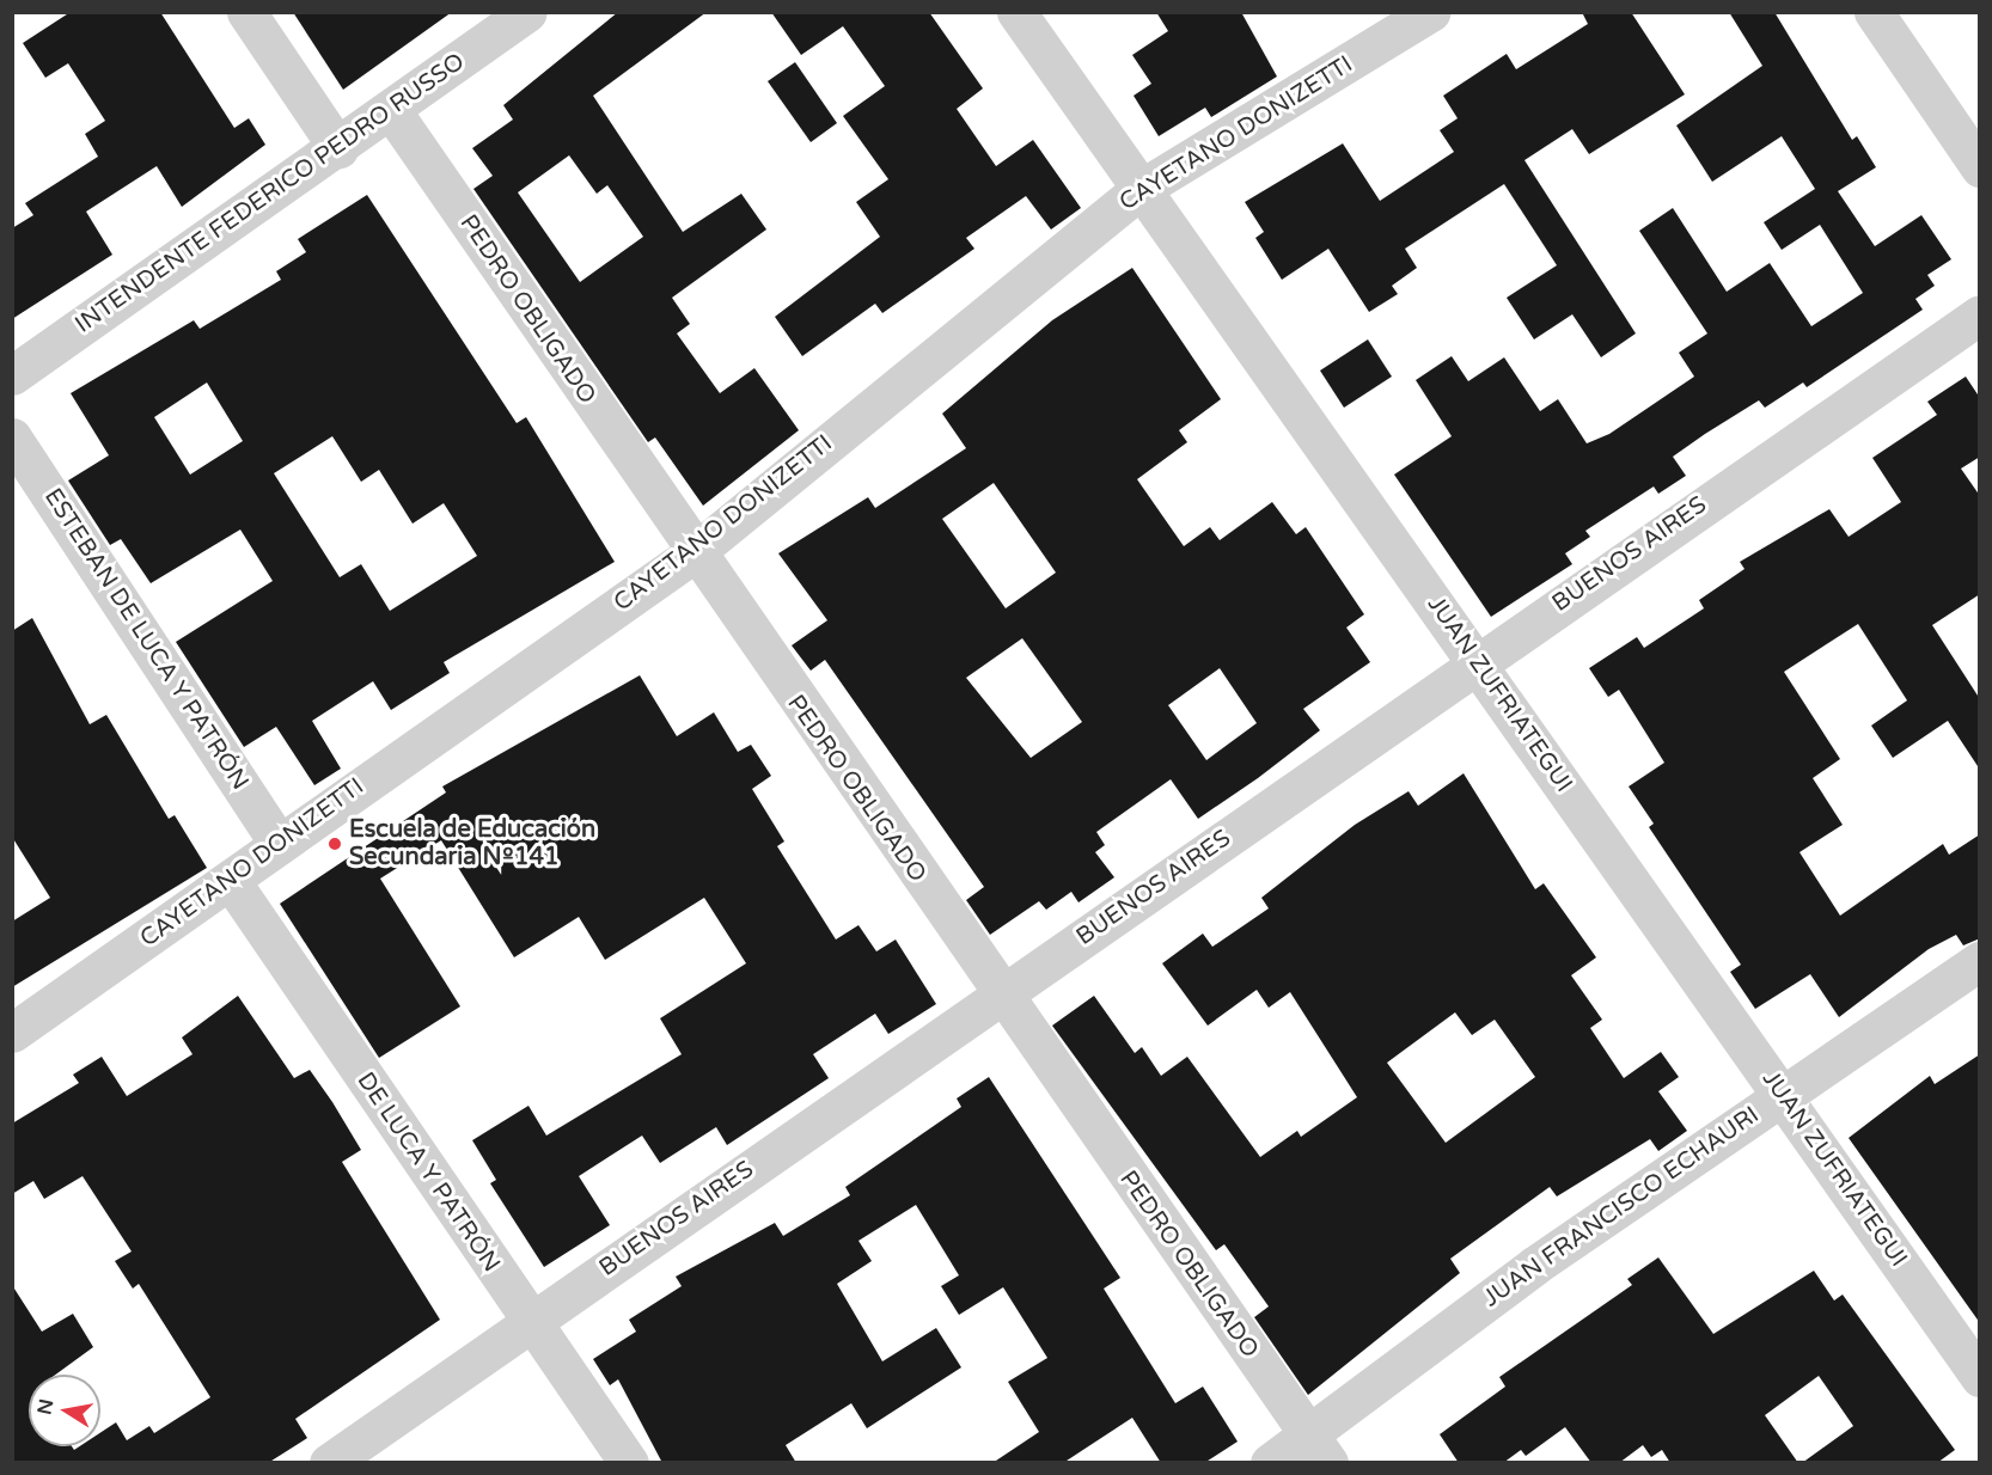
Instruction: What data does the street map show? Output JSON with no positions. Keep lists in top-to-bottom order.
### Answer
{
  "streets": {
    "street": [
      "CAYETANO DONIZETTI",
      "INTENDENTE FEDERICO PEDRO RUSSO",
      "PEDRO OBLIGADO",
      "BUENOS AIRES",
      "ESTEBAN DE LUCA Y PATRÓN",
      "JUAN ZUFRIATEGUI",
      "DE LUCA Y PATRÓN",
      "JUAN FRANCISCO ECHAURI"
    ]
  },
  "crossings": [
    ["CAYETANO DONIZETTI", "PEDRO OBLIGADO"],
    ["CAYETANO DONIZETTI", "ESTEBAN DE LUCA Y PATRÓN"],
    ["CAYETANO DONIZETTI", "JUAN ZUFRIATEGUI"],
    ["CAYETANO DONIZETTI", "DE LUCA Y PATRÓN"],
    ["INTENDENTE FEDERICO PEDRO RUSSO", "PEDRO OBLIGADO"],
    ["PEDRO OBLIGADO", "BUENOS AIRES"],
    ["PEDRO OBLIGADO", "JUAN FRANCISCO ECHAURI"],
    ["BUENOS AIRES", "JUAN ZUFRIATEGUI"],
    ["BUENOS AIRES", "DE LUCA Y PATRÓN"],
    ["JUAN ZUFRIATEGUI", "JUAN FRANCISCO ECHAURI"]
  ],
  "places": ["Escuela de Educación Secundaria Nº141"],
  "north": "left"
}
